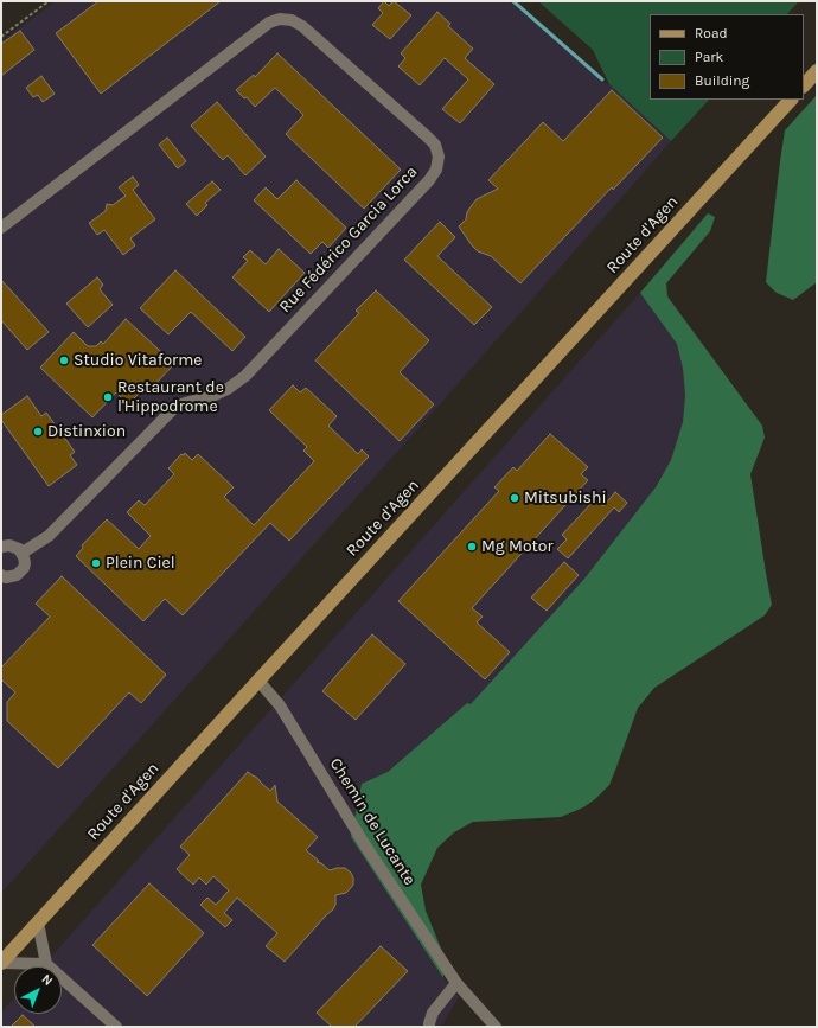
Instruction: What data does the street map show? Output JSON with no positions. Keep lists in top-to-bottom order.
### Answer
{
  "streets": {
    "main road": ["Route d'Agen"],
    "street": ["Rue Fédérico Garcia Lorca", "Chemin de Lucante"]
  },
  "crossings": [
    ["Route d'Agen", "Chemin de Lucante"]
  ],
  "places": [
    "Studio Vitaforme",
    "Restaurant de l'Hippodrome",
    "Distinxion",
    "Mitsubishi",
    "Mg Motor",
    "Plein Ciel"
  ],
  "legend": ["Road", "Park", "Building"],
  "north": "top right"
}
